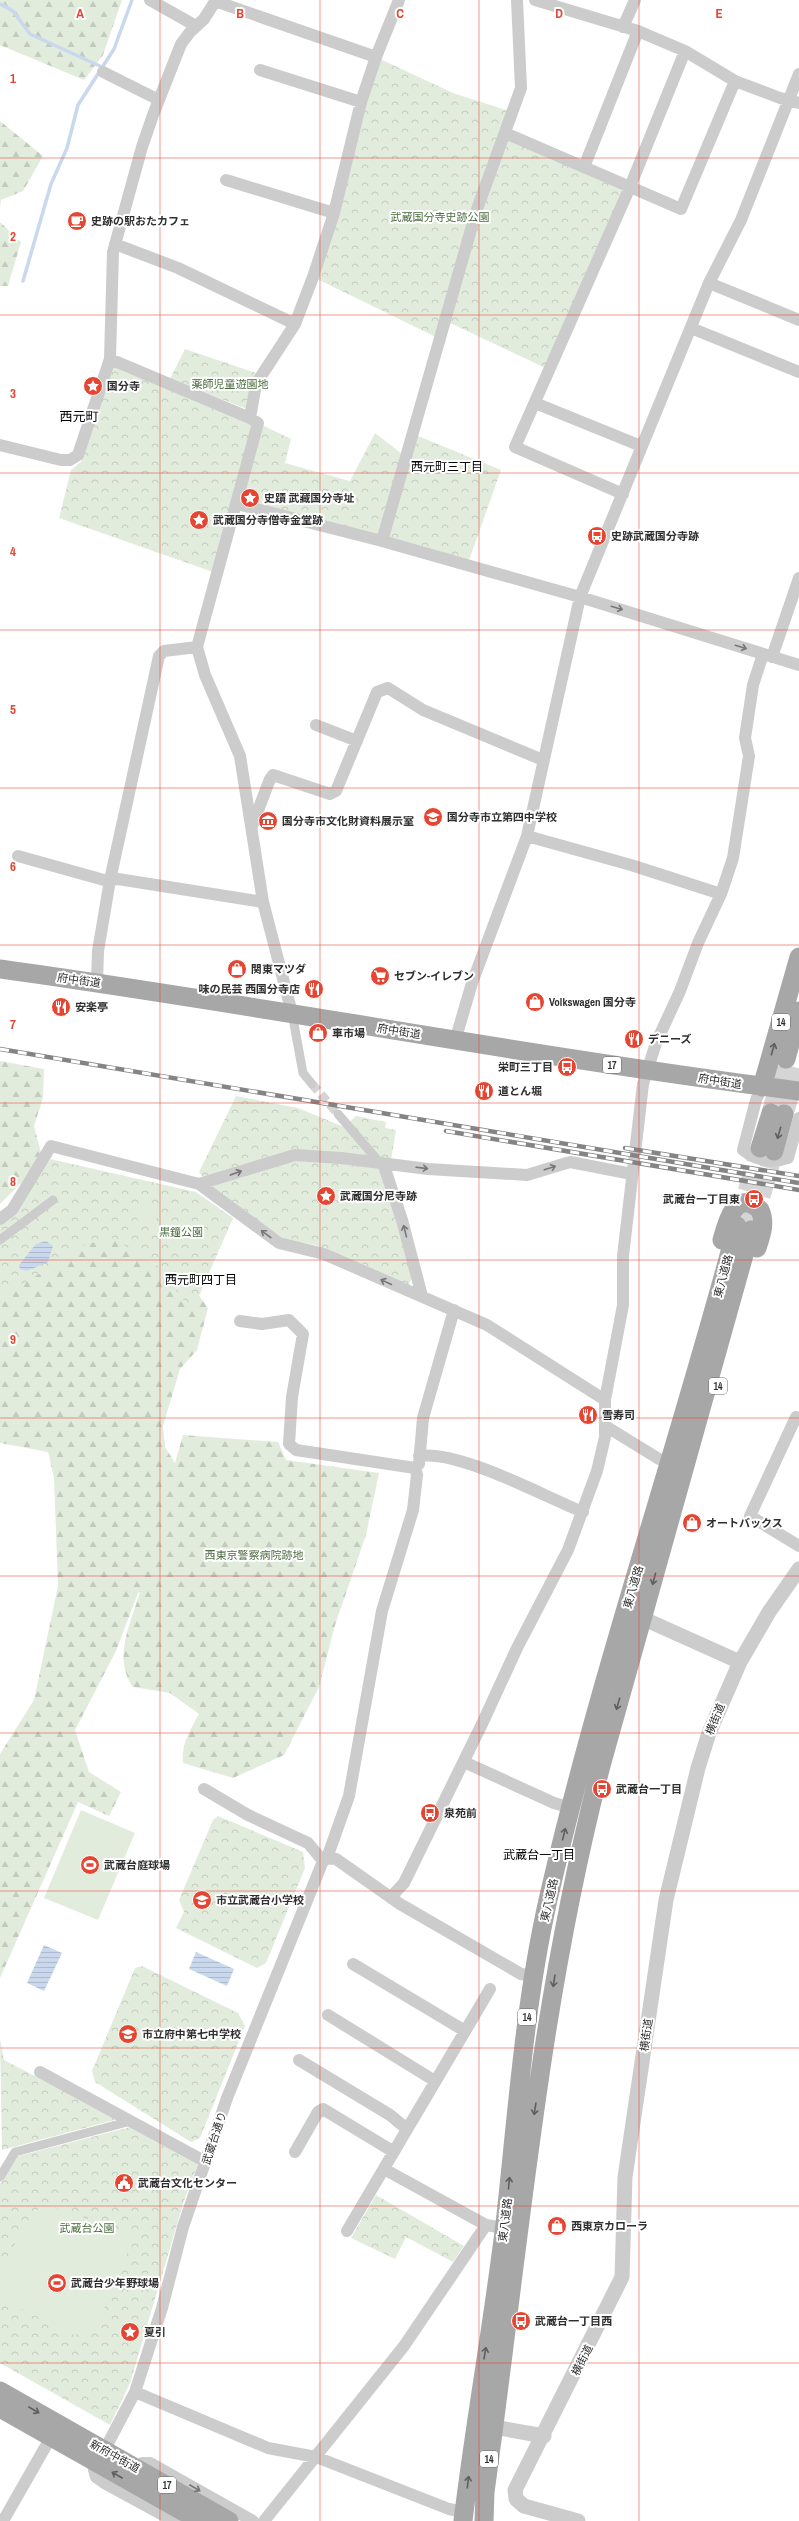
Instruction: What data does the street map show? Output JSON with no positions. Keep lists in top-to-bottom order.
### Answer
{
  "streets": {
    "main road": [
      "府中街道",
      "14",
      "17",
      "東八道路",
      "新府中街道"
    ],
    "street": ["横街道", "武蔵台通り"]
  },
  "crossings": [
    ["府中街道", "14"],
    ["14", "東八道路"],
    ["武蔵台通り", "新府中街道"]
  ],
  "districts": [
    "西元町",
    "西元町三丁目",
    "西元町四丁目",
    "武蔵台一丁目"
  ],
  "parks": [
    "武蔵国分寺史跡公園",
    "薬師児童遊園地",
    "黒鐘公園",
    "西東京警察病院跡地",
    "武蔵台公園"
  ],
  "places": {
    "cafe": ["史跡の駅おたカフェ"],
    "place": [
      "国分寺",
      "史蹟 武藏国分寺址",
      "武蔵国分寺僧寺金堂跡",
      "武蔵国分尼寺跡",
      "夏引"
    ],
    "bus stop": [
      "史跡武蔵国分寺跡",
      "栄町三丁目",
      "武蔵台一丁目東",
      "武蔵台一丁目",
      "泉苑前",
      "武蔵台一丁目西"
    ],
    "school or university": ["国分寺市立第四中学校", "市立武蔵台小学校", "市立府中第七中学校"],
    "museum": ["国分寺市文化財資料展示室"],
    "shop": [
      "関東マツダ",
      "Volkswagen 国分寺",
      "車市場",
      "オートバックス",
      "西東京カローラ"
    ],
    "supermarket": ["セブン-イレブン"],
    "restaurant": [
      "味の民芸 西国分寺店",
      "安楽亭",
      "デニーズ",
      "道とん堀",
      "雪寿司"
    ],
    "sports": ["武蔵台庭球場", "武蔵台少年野球場"],
    "public building": ["武蔵台文化センター"]
  },
  "grid": {
    "columns": [
      "A",
      "B",
      "C",
      "D",
      "E"
    ],
    "rows": [
      "1",
      "2",
      "3",
      "4",
      "5",
      "6",
      "7",
      "8",
      "9"
    ]
  }
}
